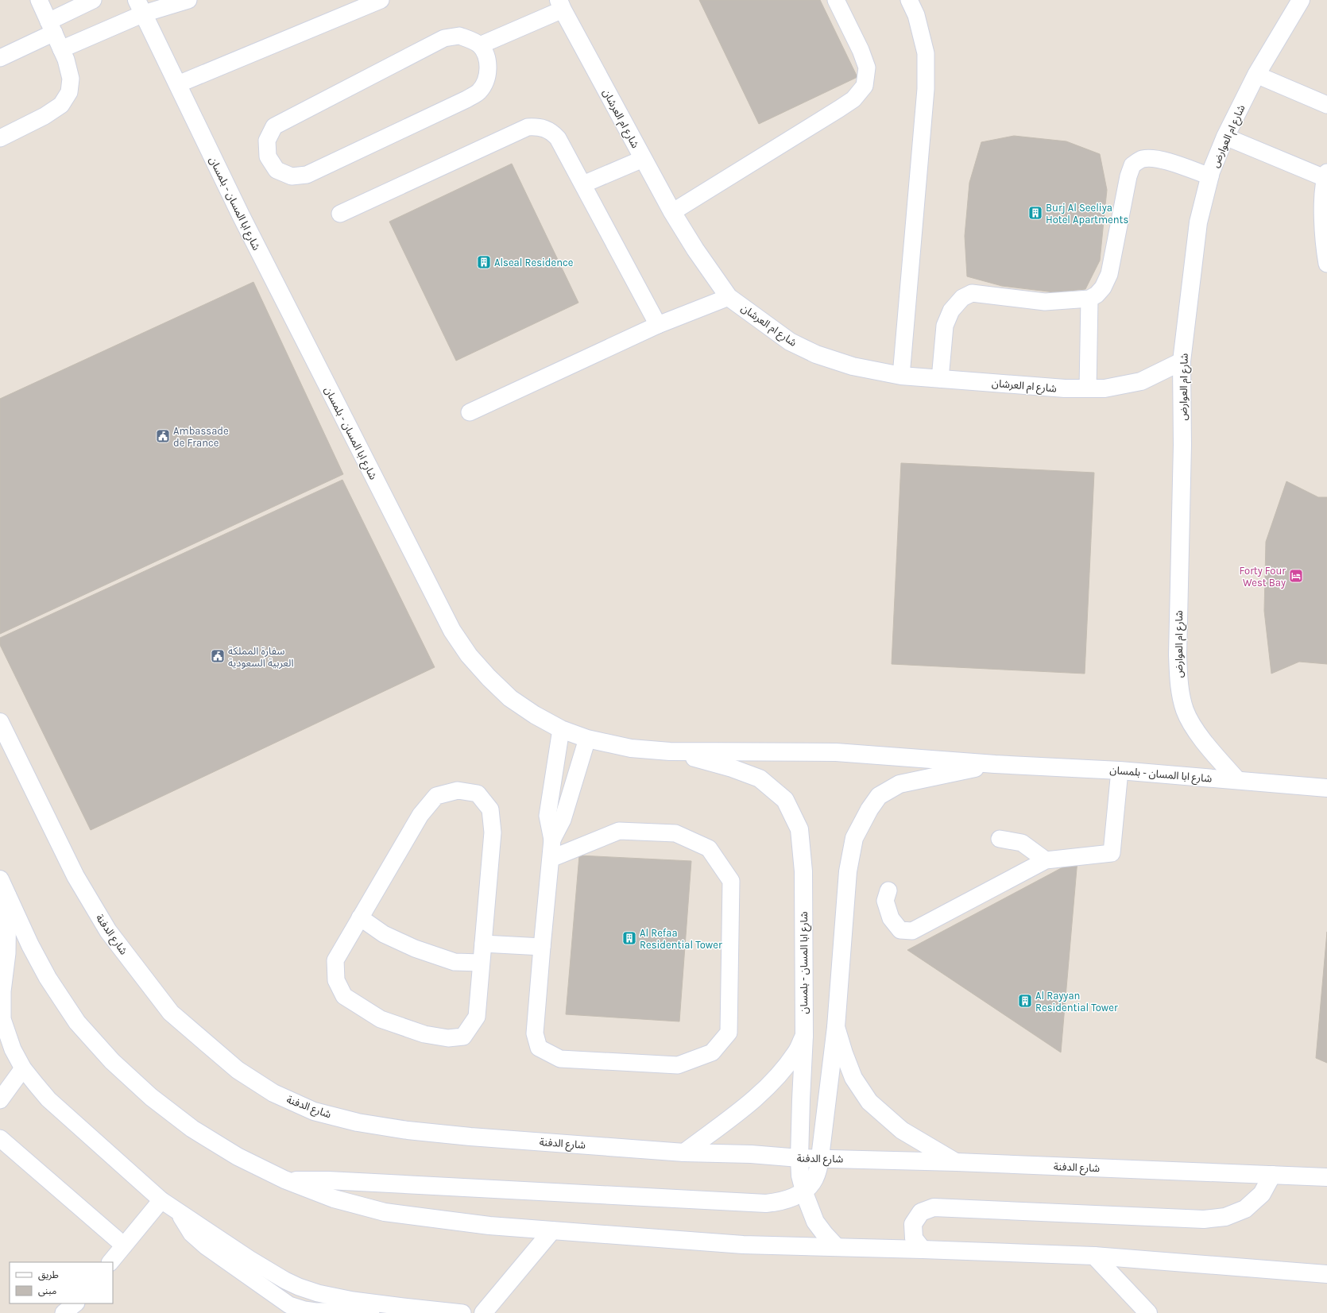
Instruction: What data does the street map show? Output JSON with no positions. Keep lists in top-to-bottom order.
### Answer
{
  "streets": {
    "main road": [
      "شارع ام العرشان",
      "شارع ام العوارض",
      "شارع ابا المسان - بلمسان",
      "شارع الدفنة"
    ]
  },
  "crossings": [
    ["شارع ام العرشان", "شارع ام العوارض"],
    ["شارع ام العوارض", "شارع ابا المسان - بلمسان"],
    ["شارع ابا المسان - بلمسان", "شارع الدفنة"]
  ],
  "places": {
    "building": [
      "Burj Al Seeliya Hotel Apartments",
      "Alseal Residence",
      "Al Refaa Residential Tower",
      "Al Rayyan Residential Tower"
    ],
    "public building": ["Ambassade de France", "سفارة المملكة العربية السعودية"],
    "hotel": ["Forty Four West Bay"]
  },
  "legend": ["طريق", "مبنى"]
}
